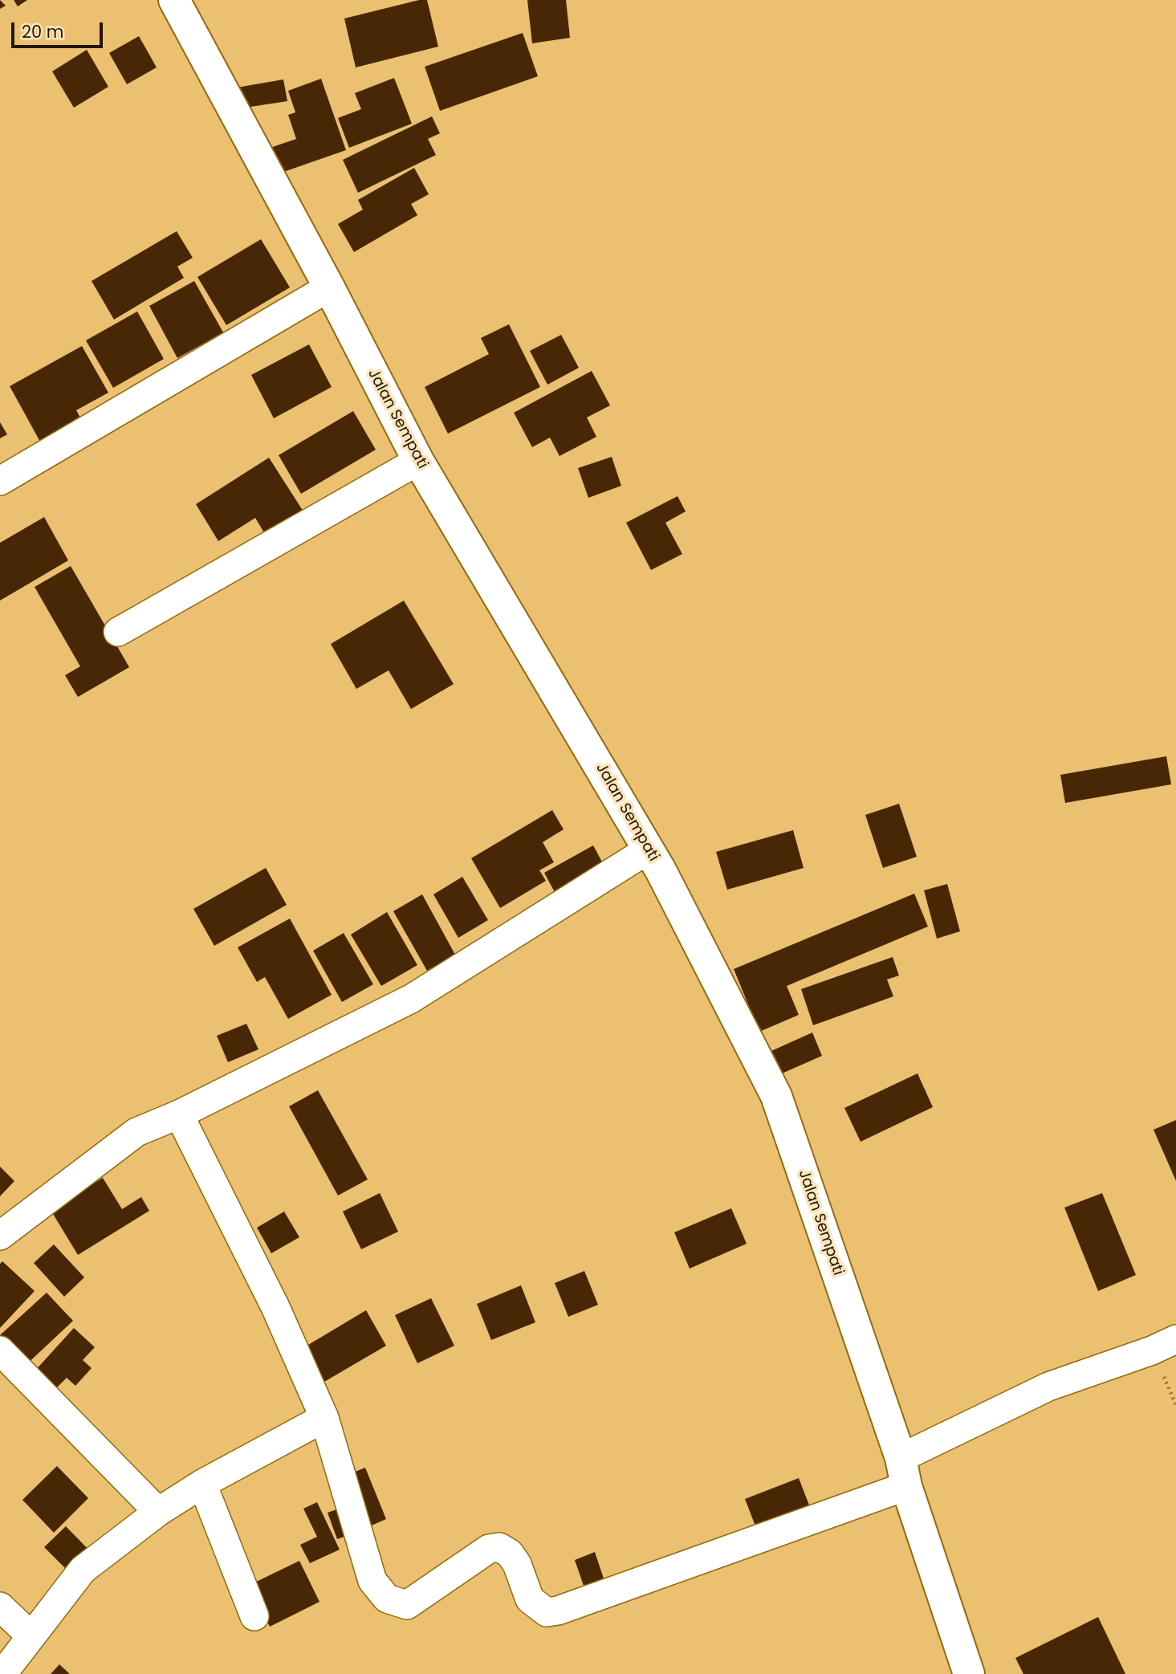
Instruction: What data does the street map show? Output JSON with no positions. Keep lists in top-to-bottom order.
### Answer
{
  "streets": {
    "street": ["Jalan Sempati"]
  },
  "scale_bar": "20 m"
}
